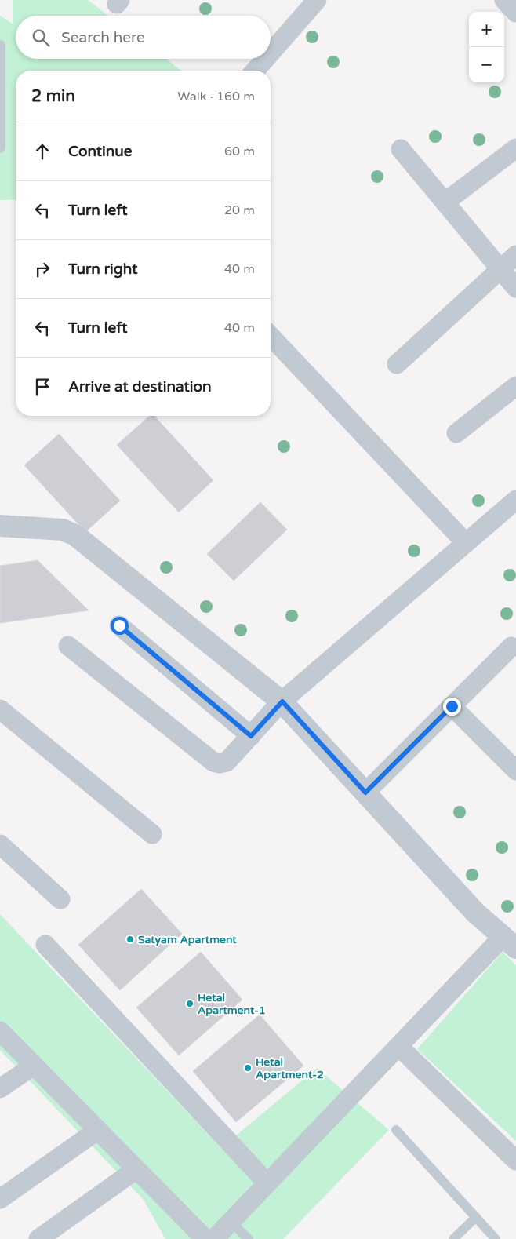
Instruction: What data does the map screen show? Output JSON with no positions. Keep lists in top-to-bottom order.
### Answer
{
  "places": ["Satyam Apartment", "Hetal Apartment-1", "Hetal Apartment-2"],
  "page": {
    "map_buttons": ["+", "−"],
    "search": "Search here",
    "heading": ["2 min", "Walk · 160 m"],
    "list": [
      ["Continue", "60 m"],
      ["Turn left", "20 m"],
      ["Turn right", "40 m"],
      ["Turn left", "40 m"],
      "Arrive at destination"
    ]
  }
}
